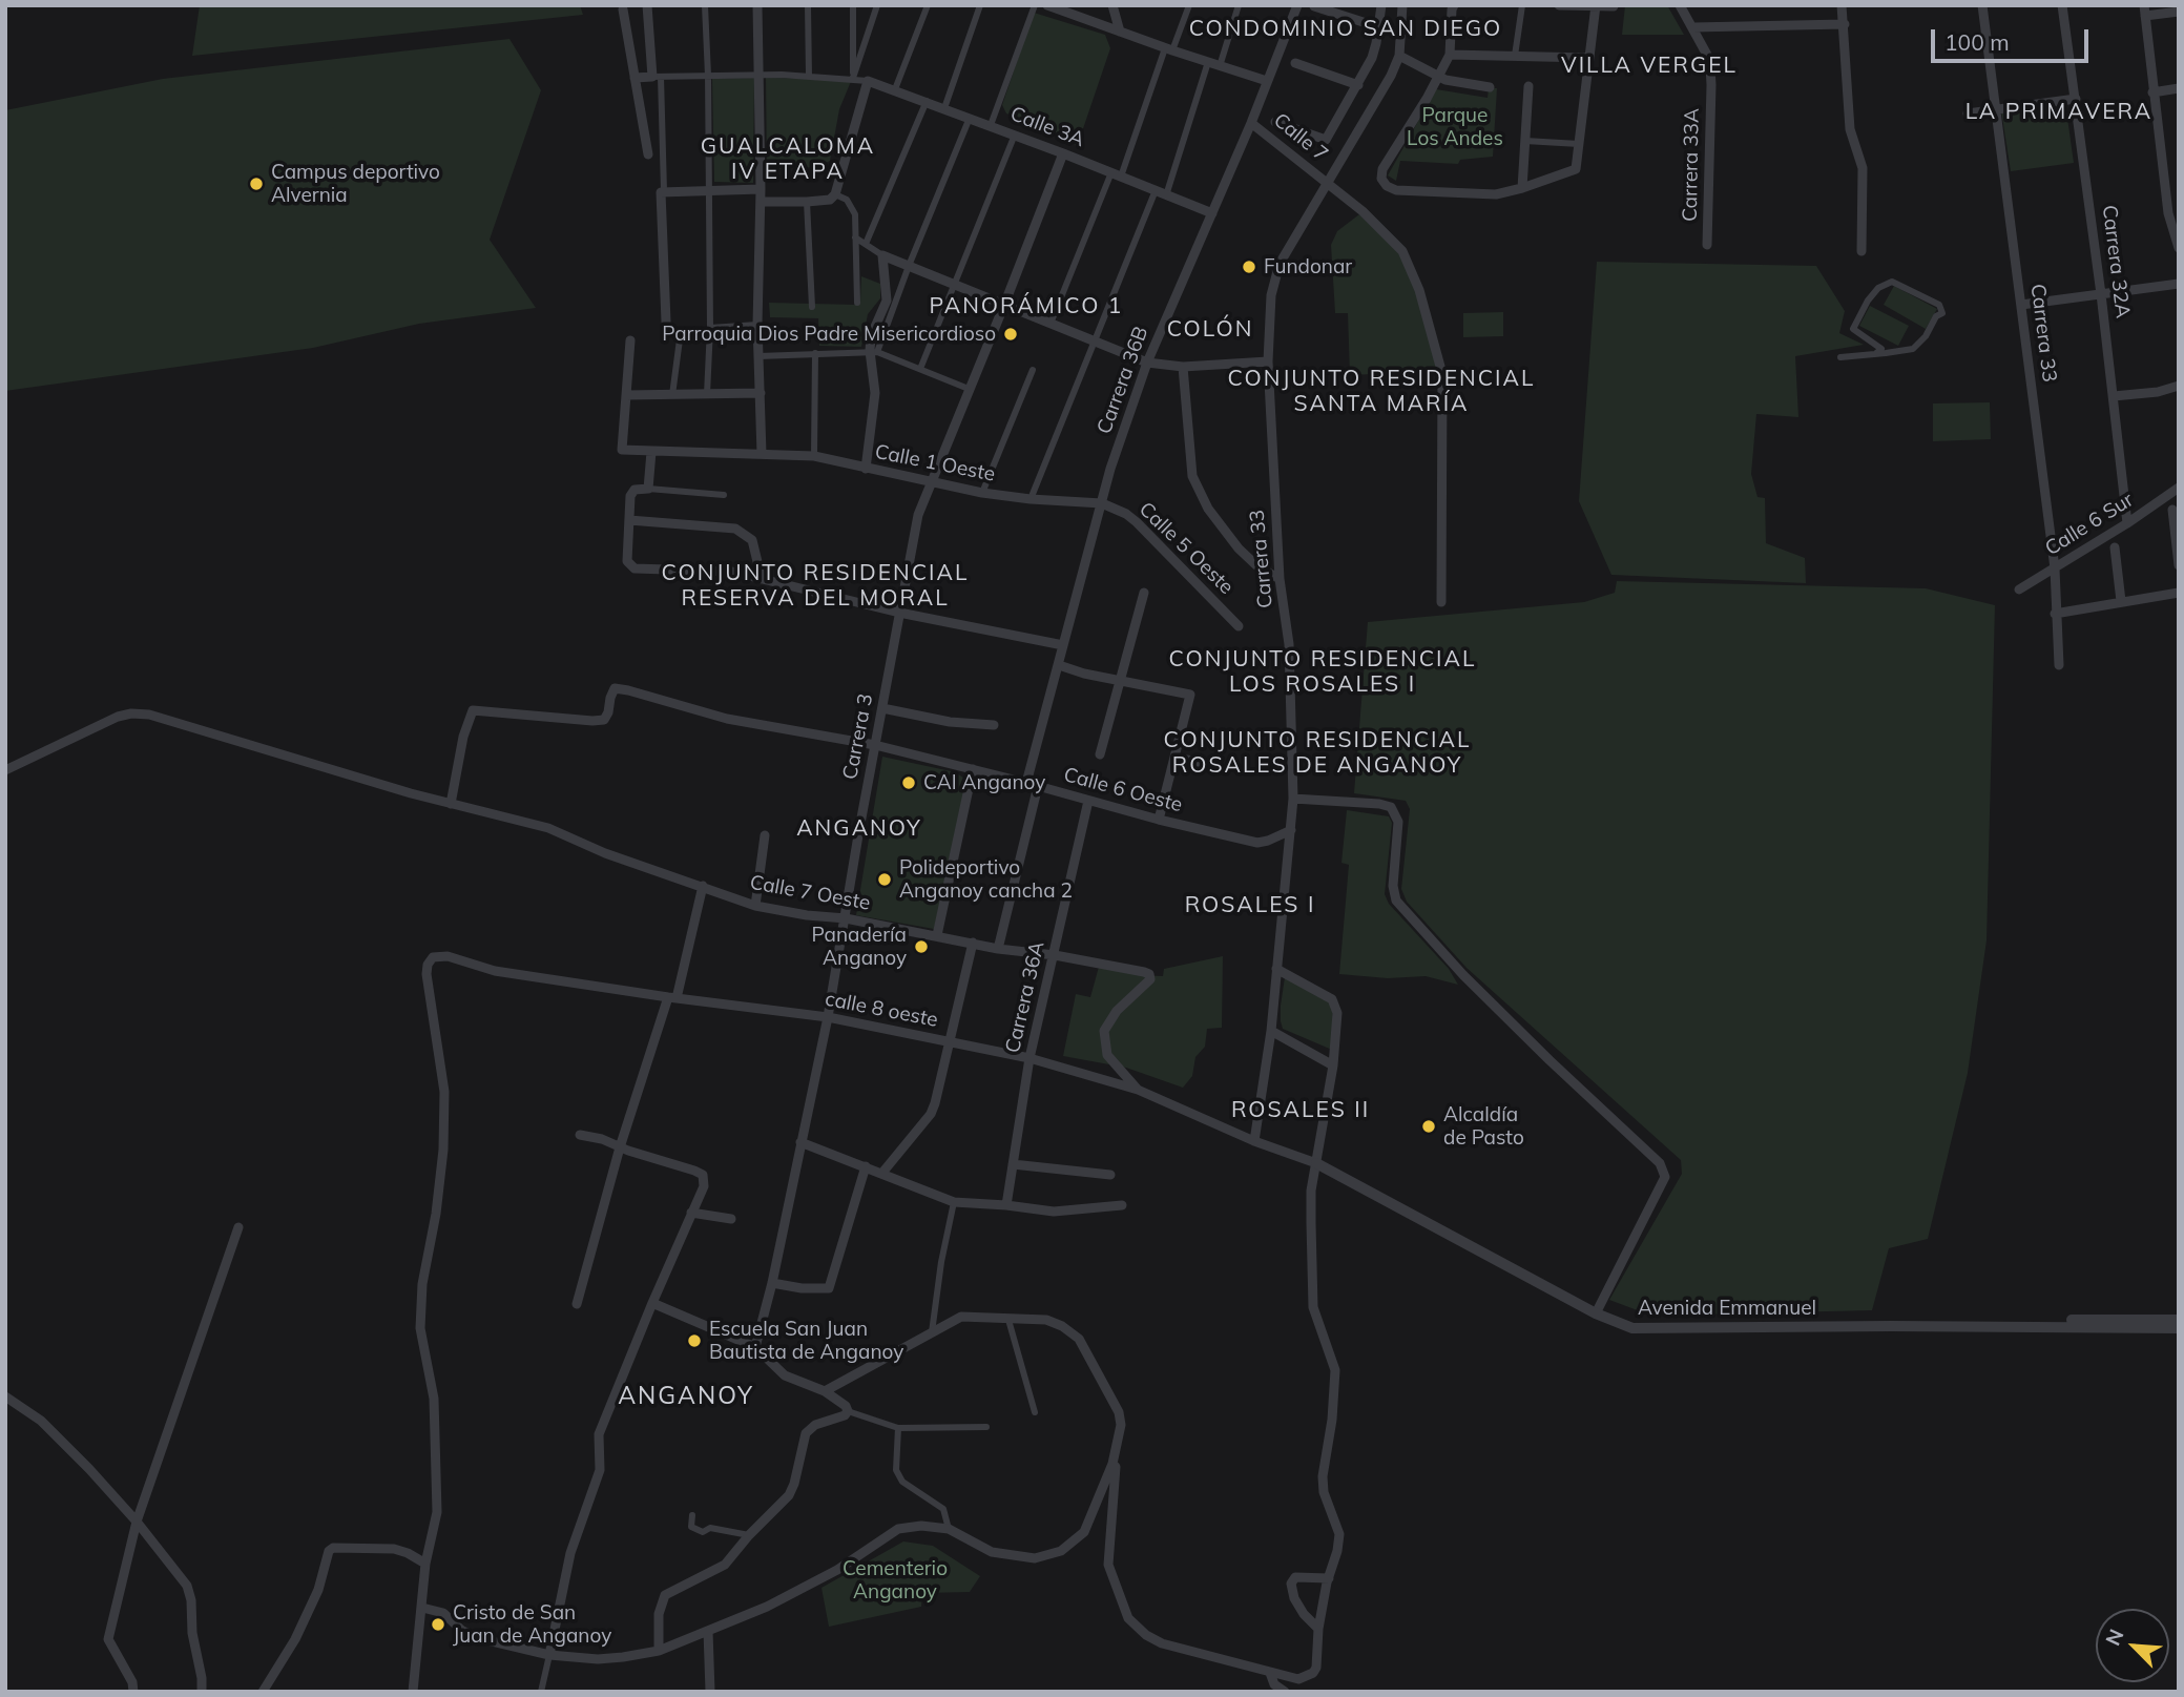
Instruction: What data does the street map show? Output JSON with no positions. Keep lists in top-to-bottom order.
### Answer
{
  "streets": {
    "street": [
      "Calle 3A",
      "Calle 7",
      "Carrera 33A",
      "Carrera 32A",
      "Carrera 33",
      "Carrera 36B",
      "Calle 1 Oeste",
      "Calle 6 Sur",
      "Calle 5 Oeste",
      "Carrera 3",
      "Calle 6 Oeste",
      "Calle 7 Oeste",
      "Carrera 36A",
      "calle 8 oeste",
      "Avenida Emmanuel"
    ]
  },
  "crossings": [
    ["Calle 3A", "Carrera 36B"],
    ["Calle 3A", "Carrera 3"],
    ["Calle 7", "Carrera 33"],
    ["Calle 7", "Carrera 36B"],
    ["Carrera 32A", "Calle 6 Sur"],
    ["Carrera 33", "Calle 6 Sur"],
    ["Carrera 33", "Calle 6 Oeste"],
    ["Carrera 33", "calle 8 oeste"],
    ["Carrera 36B", "Calle 1 Oeste"],
    ["Carrera 36B", "Calle 5 Oeste"],
    ["Carrera 36B", "Calle 6 Oeste"],
    ["Calle 1 Oeste", "Calle 5 Oeste"],
    ["Calle 1 Oeste", "Carrera 3"],
    ["Carrera 3", "Calle 6 Oeste"],
    ["Carrera 3", "Calle 7 Oeste"],
    ["Carrera 3", "calle 8 oeste"],
    ["Calle 6 Oeste", "Calle 7 Oeste"],
    ["Calle 6 Oeste", "Carrera 36A"],
    ["Calle 7 Oeste", "Carrera 36A"],
    ["Calle 7 Oeste", "calle 8 oeste"],
    ["Carrera 36A", "calle 8 oeste"],
    ["calle 8 oeste", "Avenida Emmanuel"]
  ],
  "districts": [
    "CONDOMINIO SAN DIEGO",
    "VILLA VERGEL",
    "LA PRIMAVERA",
    "GUALCALOMA IV ETAPA",
    "PANORÁMICO 1",
    "COLÓN",
    "CONJUNTO RESIDENCIAL SANTA MARÍA",
    "CONJUNTO RESIDENCIAL RESERVA DEL MORAL",
    "CONJUNTO RESIDENCIAL LOS ROSALES I",
    "CONJUNTO RESIDENCIAL ROSALES DE ANGANOY",
    "ANGANOY",
    "ROSALES I",
    "ROSALES II",
    "ANGANOY"
  ],
  "parks": ["Parque Los Andes", "Cementerio Anganoy"],
  "places": [
    "Campus deportivo Alvernia",
    "Fundonar",
    "Parroquia Dios Padre Misericordioso",
    "CAI Anganoy",
    "Polideportivo Anganoy cancha 2",
    "Panadería Anganoy",
    "Alcaldía de Pasto",
    "Escuela San Juan Bautista de Anganoy",
    "Cristo de San Juan de Anganoy"
  ],
  "scale_bar": "100 m",
  "north": "top left"
}
